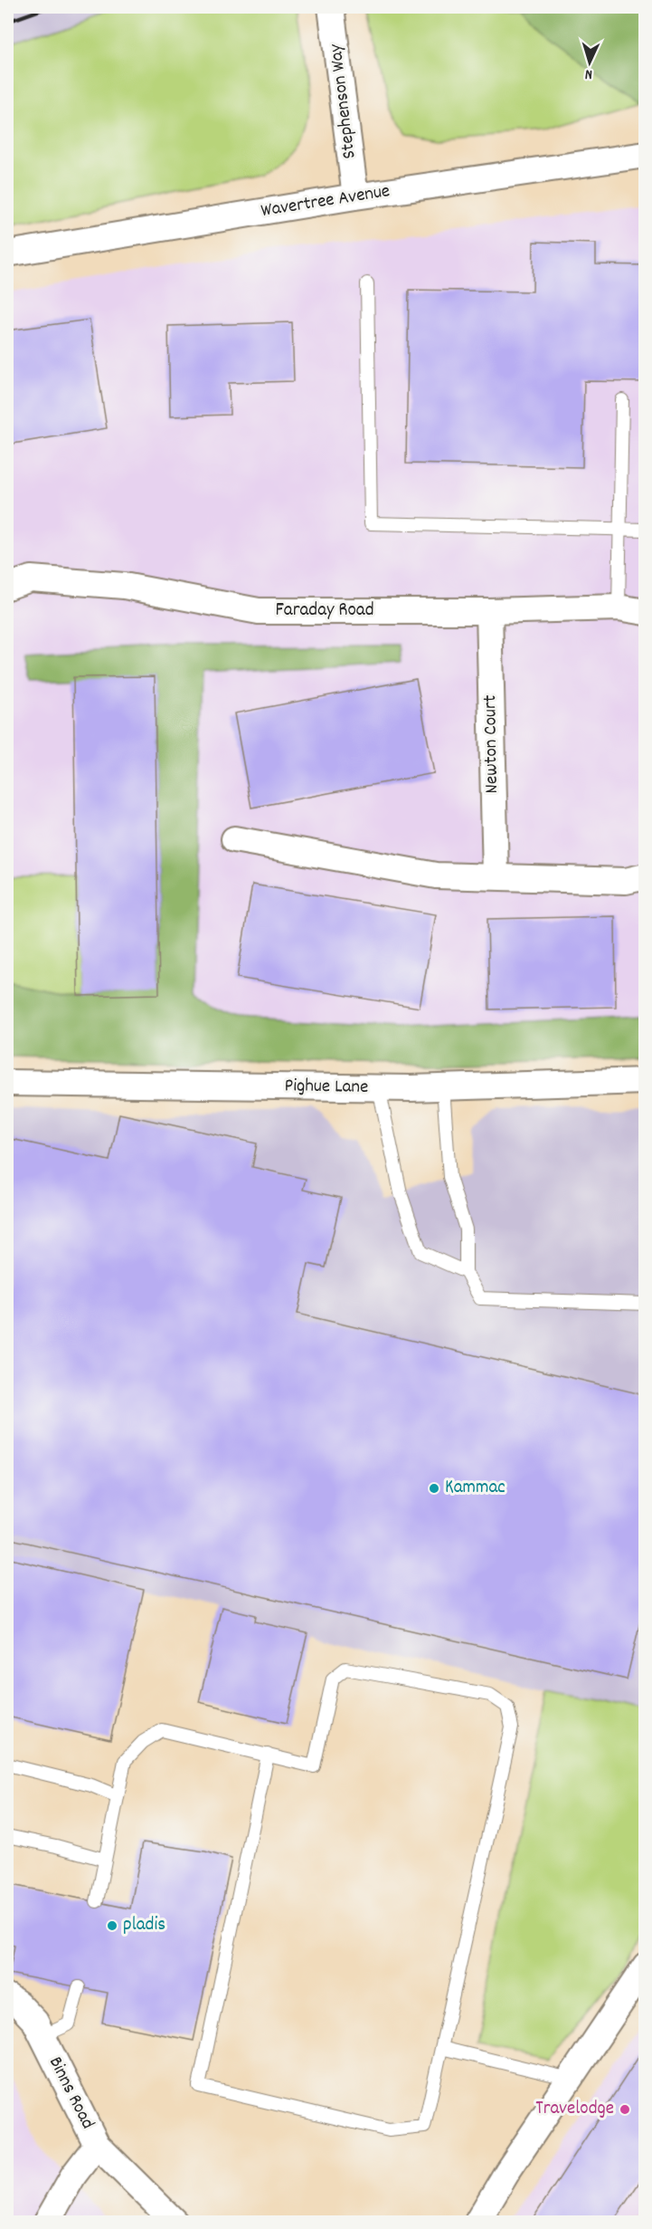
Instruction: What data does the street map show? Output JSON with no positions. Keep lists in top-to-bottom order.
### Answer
{
  "streets": {
    "street": [
      "Stephenson Way",
      "Wavertree Avenue",
      "Faraday Road",
      "Newton Court",
      "Pighue Lane",
      "Binns Road"
    ]
  },
  "crossings": [
    ["Stephenson Way", "Wavertree Avenue"],
    ["Faraday Road", "Newton Court"]
  ],
  "places": ["Kammac", "pladis", "Travelodge"],
  "north": "bottom"
}
